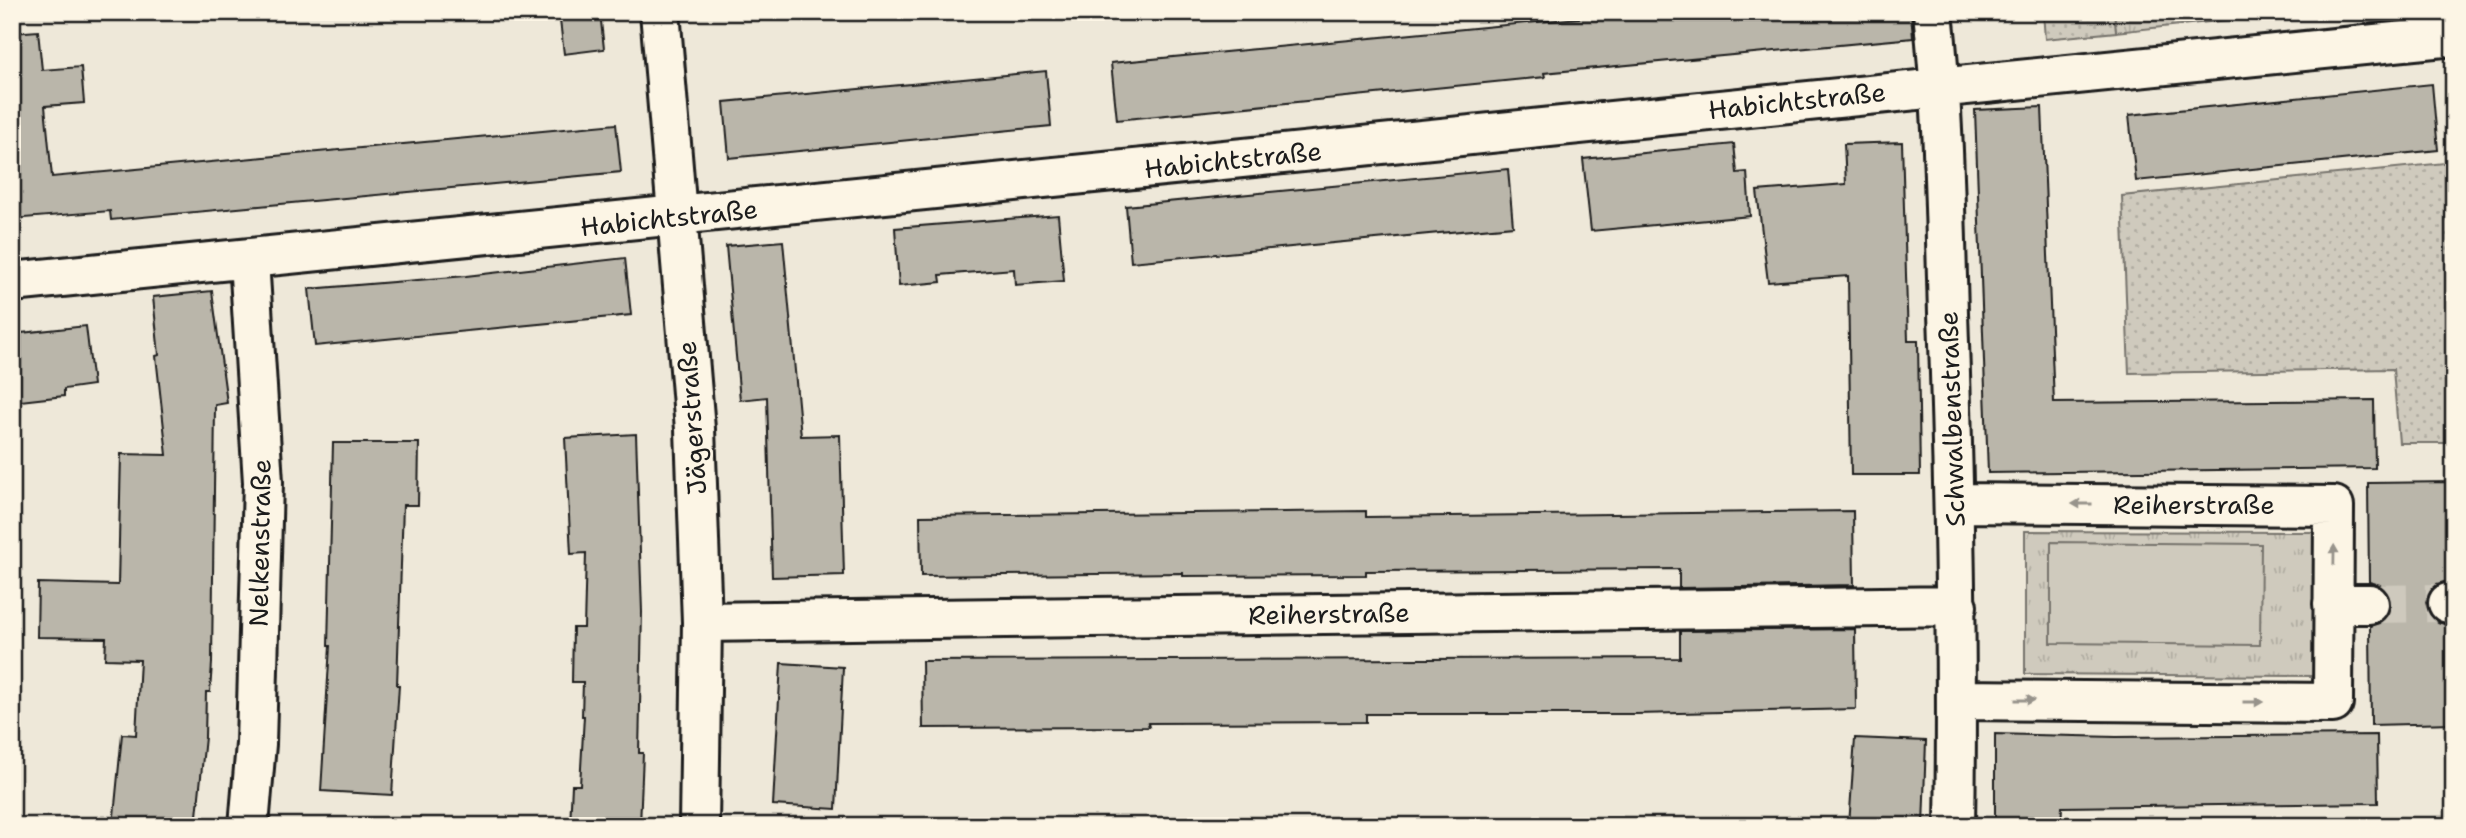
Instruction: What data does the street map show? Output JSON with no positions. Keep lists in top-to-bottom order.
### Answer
{
  "streets": {
    "street": [
      "Habichtstraße",
      "Jägerstraße",
      "Schwalbenstraße",
      "Reiherstraße",
      "Nelkenstraße"
    ]
  },
  "crossings": [
    ["Habichtstraße", "Jägerstraße"],
    ["Habichtstraße", "Schwalbenstraße"],
    ["Habichtstraße", "Nelkenstraße"],
    ["Jägerstraße", "Reiherstraße"],
    ["Schwalbenstraße", "Reiherstraße"]
  ]
}
